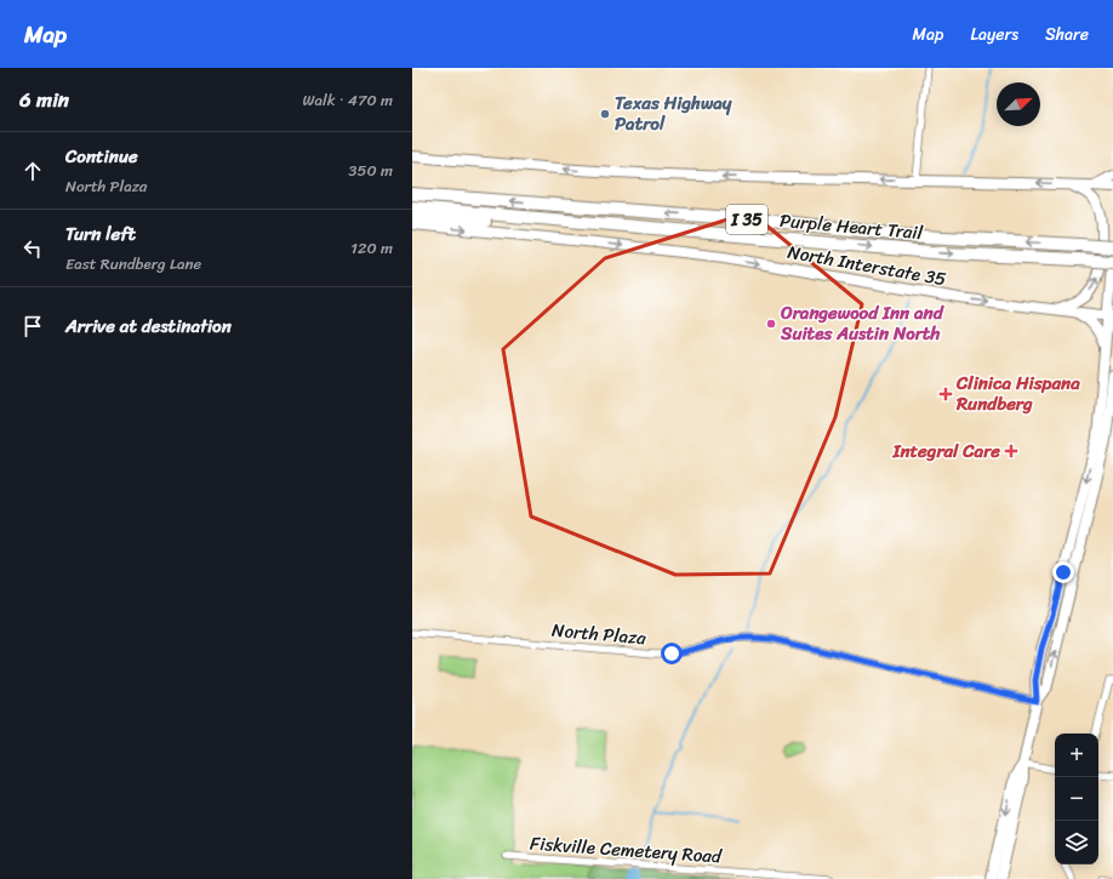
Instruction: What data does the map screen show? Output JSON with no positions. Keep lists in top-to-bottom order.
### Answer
{
  "streets": {
    "highway": ["I 35", "Purple Heart Trail"],
    "main road": ["North Interstate 35"],
    "street": ["North Plaza", "Fiskville Cemetery Road"]
  },
  "places": {
    "other": ["Texas Highway Patrol", "Orangewood Inn and Suites Austin North"],
    "health": ["Clinica Hispana Rundberg", "Integral Care"]
  },
  "north": "top right",
  "page": {
    "header": "Map",
    "nav": ["Map", "Layers", "Share"],
    "heading": ["6 min", "Walk · 470 m"],
    "list": [
      ["Continue", "North Plaza", "350 m"],
      ["Turn left", "East Rundberg Lane", "120 m"],
      "Arrive at destination"
    ],
    "map_buttons": ["+", "−"]
  }
}
